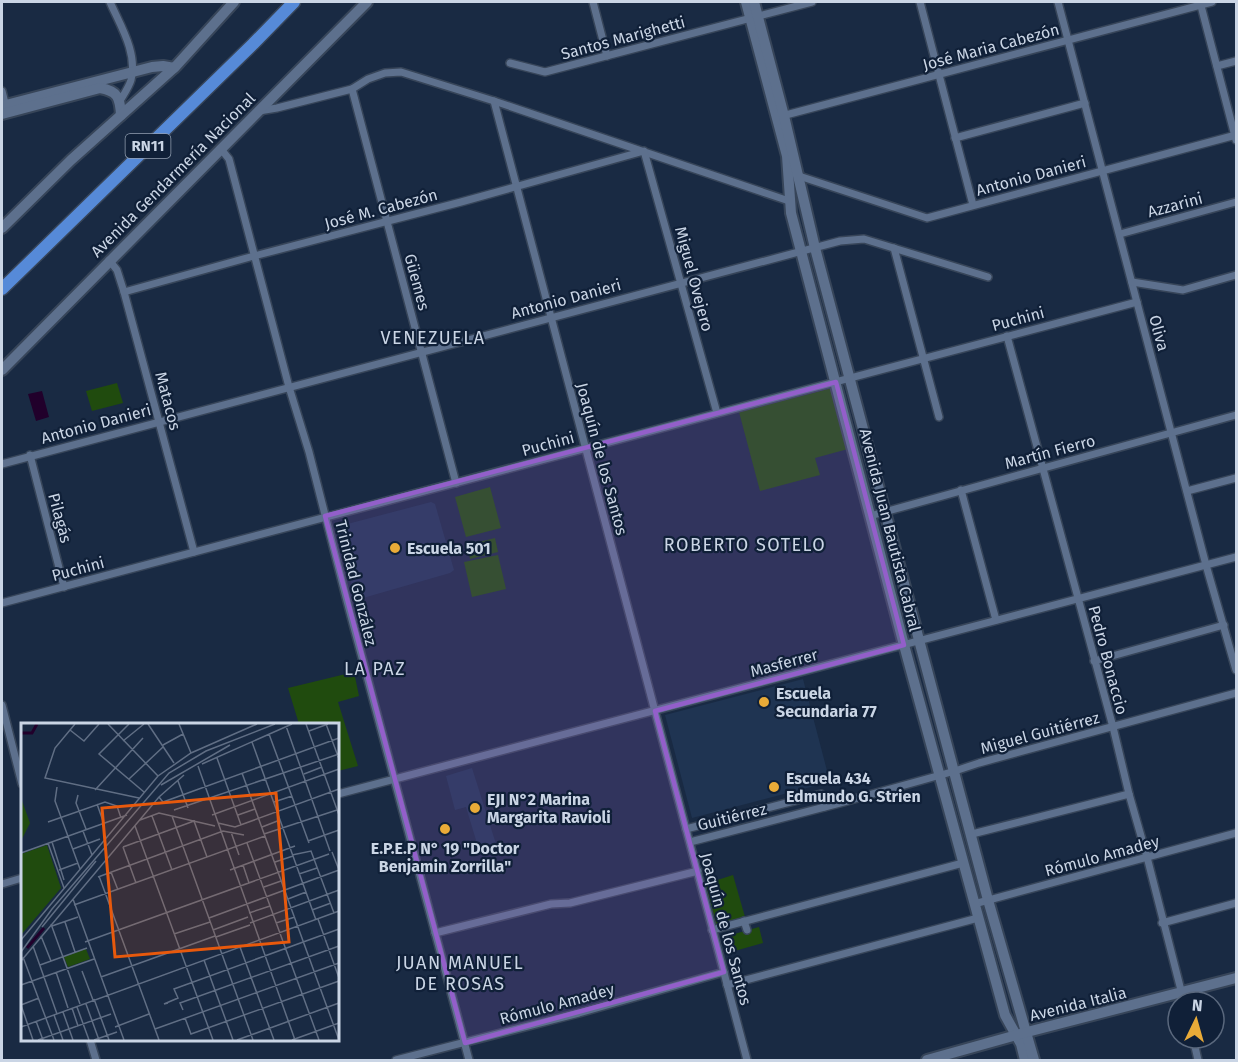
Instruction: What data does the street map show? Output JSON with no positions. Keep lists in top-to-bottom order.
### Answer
{
  "streets": {
    "highway": ["RN11"],
    "main road": ["Avenida Gendarmería Nacional", "Avenida Juan Bautista Cabral", "Avenida Italia"],
    "street": [
      "Santos Marighetti",
      "José Maria Cabezón",
      "Antonio Danieri",
      "Azzarini",
      "José M. Cabezón",
      "Miguel Ovejero",
      "Güemes",
      "Puchini",
      "Oliva",
      "Matacos",
      "Martín Fierro",
      "Joaquín de los Santos",
      "Pilagás",
      "Trinidad González",
      "Pedro Bonaccio",
      "Masferrer",
      "Miguel Guitiérrez",
      "Guitiérrez",
      "Rómulo Amadey"
    ]
  },
  "crossings": [
    ["Santos Marighetti", "Avenida Juan Bautista Cabral"],
    ["José Maria Cabezón", "Oliva"],
    ["José Maria Cabezón", "Avenida Juan Bautista Cabral"],
    ["Avenida Gendarmería Nacional", "Matacos"],
    ["Avenida Gendarmería Nacional", "Trinidad González"],
    ["Antonio Danieri", "Miguel Ovejero"],
    ["Antonio Danieri", "Güemes"],
    ["Antonio Danieri", "Oliva"],
    ["Antonio Danieri", "Matacos"],
    ["Antonio Danieri", "Joaquín de los Santos"],
    ["Antonio Danieri", "Pilagás"],
    ["Antonio Danieri", "Avenida Juan Bautista Cabral"],
    ["Antonio Danieri", "Trinidad González"],
    ["Azzarini", "Oliva"],
    ["José M. Cabezón", "Miguel Ovejero"],
    ["José M. Cabezón", "Güemes"],
    ["José M. Cabezón", "Matacos"],
    ["José M. Cabezón", "Joaquín de los Santos"],
    ["José M. Cabezón", "Trinidad González"],
    ["Miguel Ovejero", "Puchini"],
    ["Güemes", "Puchini"],
    ["Puchini", "Oliva"],
    ["Puchini", "Matacos"],
    ["Puchini", "Joaquín de los Santos"],
    ["Puchini", "Pilagás"],
    ["Puchini", "Avenida Juan Bautista Cabral"],
    ["Puchini", "Trinidad González"],
    ["Puchini", "Pedro Bonaccio"],
    ["Oliva", "Martín Fierro"],
    ["Oliva", "Masferrer"],
    ["Martín Fierro", "Avenida Juan Bautista Cabral"],
    ["Martín Fierro", "Pedro Bonaccio"],
    ["Joaquín de los Santos", "Masferrer"],
    ["Joaquín de los Santos", "Guitiérrez"],
    ["Joaquín de los Santos", "Rómulo Amadey"],
    ["Avenida Juan Bautista Cabral", "Masferrer"],
    ["Avenida Juan Bautista Cabral", "Miguel Guitiérrez"],
    ["Avenida Juan Bautista Cabral", "Guitiérrez"],
    ["Avenida Juan Bautista Cabral", "Rómulo Amadey"],
    ["Avenida Juan Bautista Cabral", "Avenida Italia"],
    ["Trinidad González", "Masferrer"],
    ["Trinidad González", "Rómulo Amadey"],
    ["Pedro Bonaccio", "Masferrer"],
    ["Pedro Bonaccio", "Miguel Guitiérrez"],
    ["Pedro Bonaccio", "Rómulo Amadey"],
    ["Miguel Guitiérrez", "Guitiérrez"]
  ],
  "districts": [
    "VENEZUELA",
    "ROBERTO SOTELO",
    "LA PAZ",
    "JUAN MANUEL DE ROSAS"
  ],
  "places": [
    "Escuela 501",
    "Escuela Secundaria 77",
    "Escuela 434 Edmundo G. Strien",
    "EJI N°2 Marina Margarita Ravioli",
    "E.P.E.P N° 19 \"Doctor Benjamin Zorrilla\""
  ],
  "north": "top"
}
